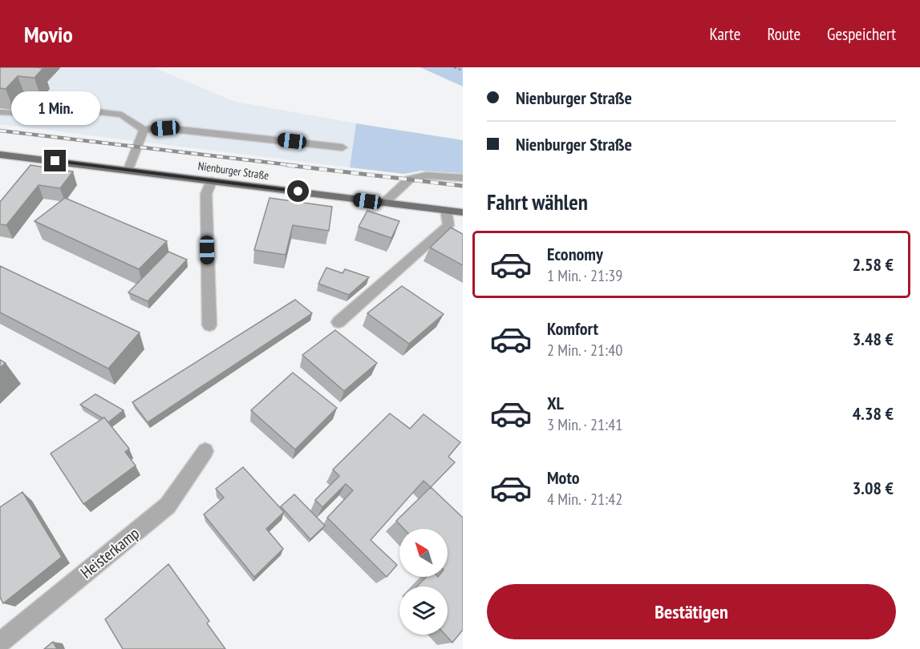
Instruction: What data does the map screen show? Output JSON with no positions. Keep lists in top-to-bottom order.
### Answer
{
  "streets": {
    "main road": ["Nienburger Straße"],
    "street": ["Heisterkamp"]
  },
  "north": "top left",
  "page": {
    "header": "Movio",
    "nav": ["Karte", "Route", "Gespeichert"],
    "banner": ["Nienburger Straße", "Nienburger Straße"],
    "bubble": "1 Min.",
    "heading": "Fahrt wählen",
    "list": [
      {
        "name": "Economy",
        "note": "1 Min. · 21:39",
        "value": "2.58 €"
      },
      {
        "name": "Komfort",
        "note": "2 Min. · 21:40",
        "value": "3.48 €"
      },
      {
        "name": "XL",
        "note": "3 Min. · 21:41",
        "value": "4.38 €"
      },
      {
        "name": "Moto",
        "note": "4 Min. · 21:42",
        "value": "3.08 €"
      }
    ],
    "buttons": "Bestätigen"
  }
}
